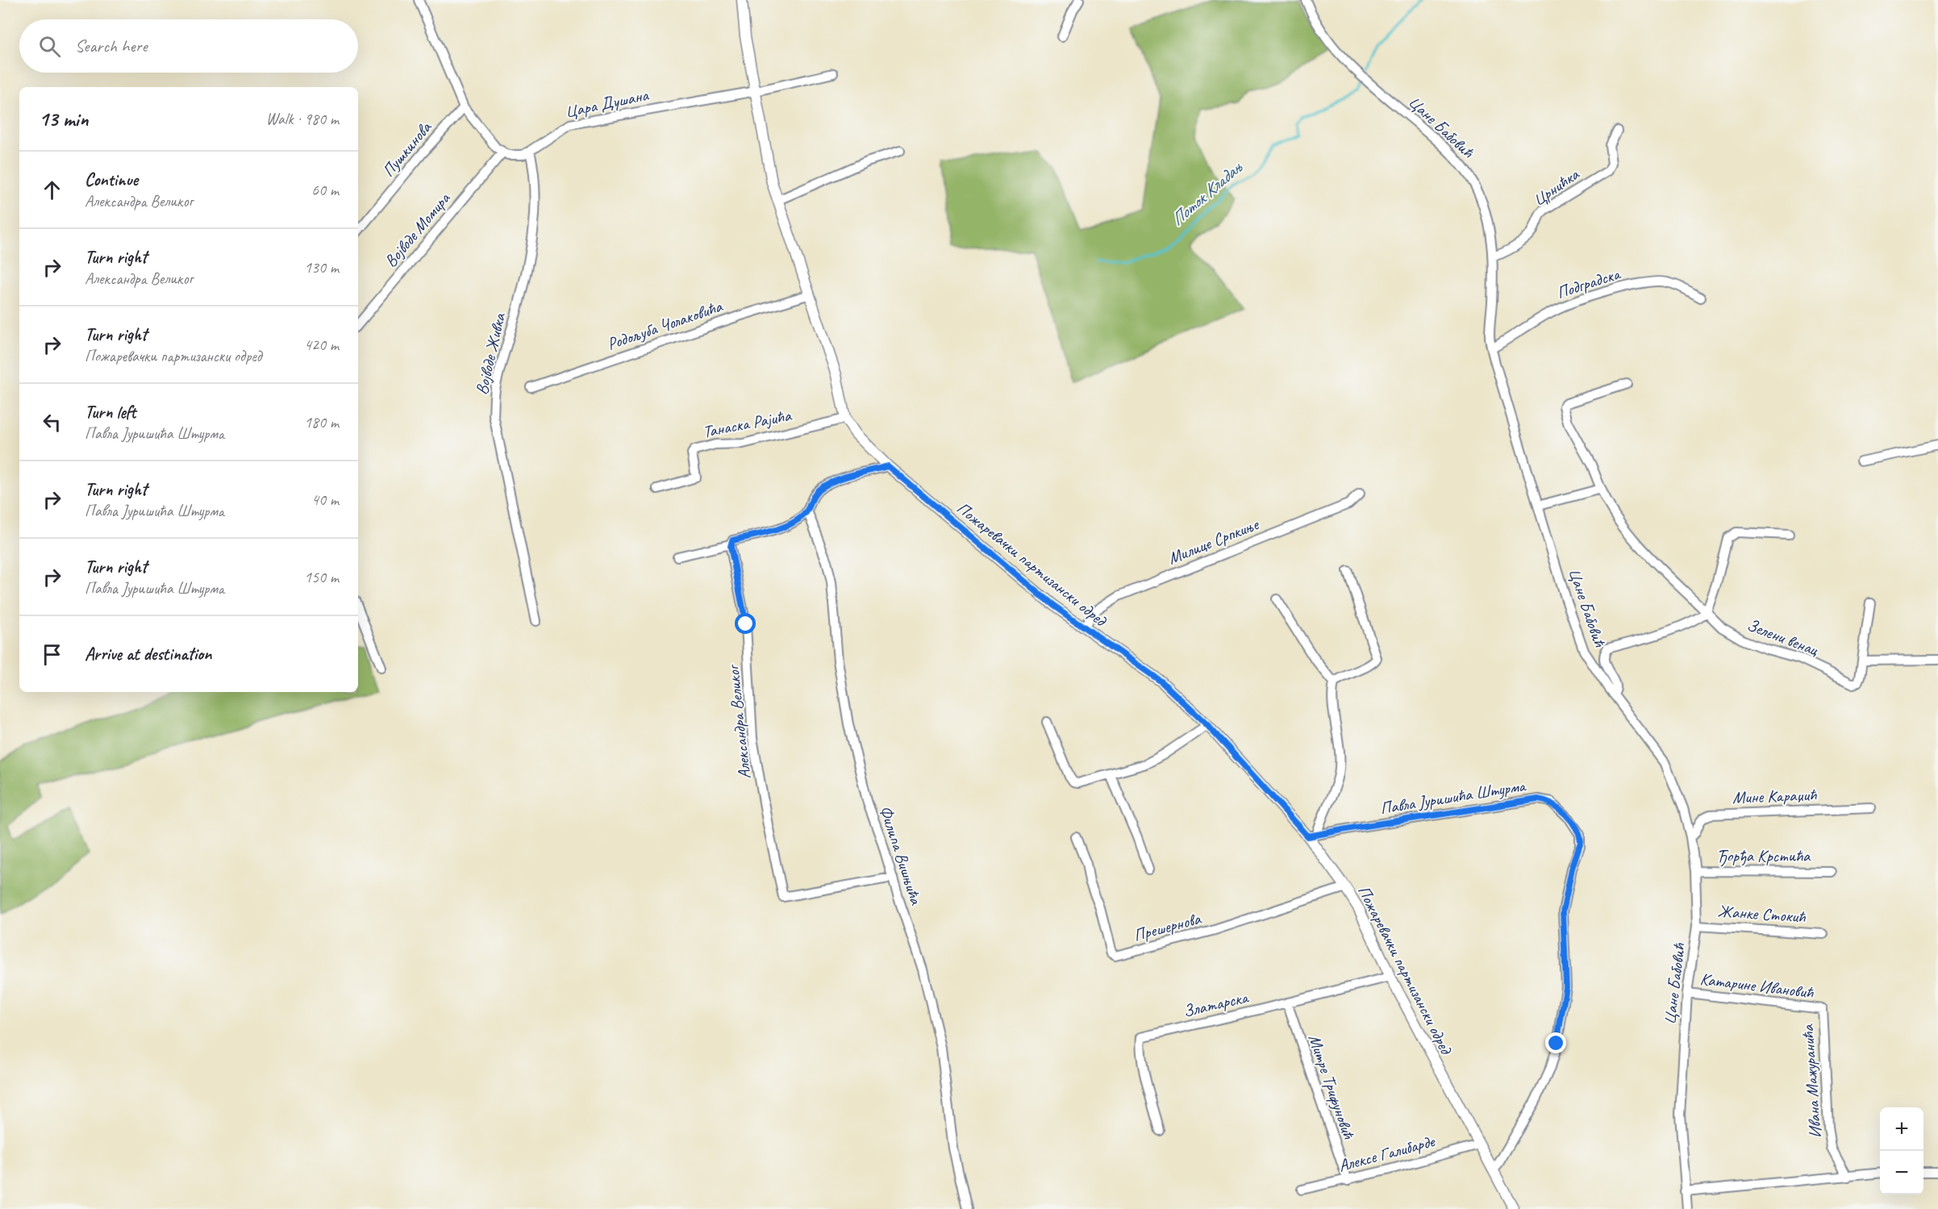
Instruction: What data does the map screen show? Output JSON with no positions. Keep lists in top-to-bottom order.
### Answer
{
  "streets": {
    "street": [
      "Цара Душана",
      "Цане Бабовић",
      "Пушкинова",
      "Црнићка",
      "Војводе Момира",
      "Подградска",
      "Родољуба Чолаковића",
      "Војводе Живка",
      "Танаска Рајића",
      "Милице Српкиње",
      "Пожаревачки партизански одред",
      "Зелени венац",
      "Александра Великог",
      "Мине Караџић",
      "Павла Јуришића Штурма",
      "Филипа Вишњића",
      "Ђорђа Крстића",
      "Жанке Стокић",
      "Прешернова",
      "Катарине Ивановић",
      "Златарска",
      "Ивана Мажуранића",
      "Митре Трифуновић",
      "Алексе Галибарде"
    ]
  },
  "crossings": [
    ["Цара Душана", "Војводе Момира"],
    ["Цара Душана", "Војводе Живка"],
    ["Цара Душана", "Пожаревачки партизански одред"],
    ["Цане Бабовић", "Црнићка"],
    ["Цане Бабовић", "Подградска"],
    ["Цане Бабовић", "Мине Караџић"],
    ["Цане Бабовић", "Ђорђа Крстића"],
    ["Цане Бабовић", "Жанке Стокић"],
    ["Цане Бабовић", "Катарине Ивановић"],
    ["Родољуба Чолаковића", "Пожаревачки партизански одред"],
    ["Танаска Рајића", "Пожаревачки партизански одред"],
    ["Милице Српкиње", "Пожаревачки партизански одред"],
    ["Пожаревачки партизански одред", "Павла Јуришића Штурма"],
    ["Пожаревачки партизански одред", "Прешернова"],
    ["Пожаревачки партизански одред", "Златарска"],
    ["Пожаревачки партизански одред", "Алексе Галибарде"],
    ["Александра Великог", "Филипа Вишњића"],
    ["Катарине Ивановић", "Ивана Мажуранића"],
    ["Златарска", "Митре Трифуновић"],
    ["Митре Трифуновић", "Алексе Галибарде"]
  ],
  "water": ["Поток Кладањ"],
  "page": {
    "search": "Search here",
    "heading": ["13 min", "Walk · 980 m"],
    "list": [
      ["Continue", "Александра Великог", "60 m"],
      ["Turn right", "Александра Великог", "130 m"],
      ["Turn right", "Пожаревачки партизански одред", "420 m"],
      ["Turn left", "Павла Јуришића Штурма", "180 m"],
      ["Turn right", "Павла Јуришића Штурма", "40 m"],
      ["Turn right", "Павла Јуришића Штурма", "150 m"],
      "Arrive at destination"
    ],
    "map_buttons": ["+", "−"]
  }
}
